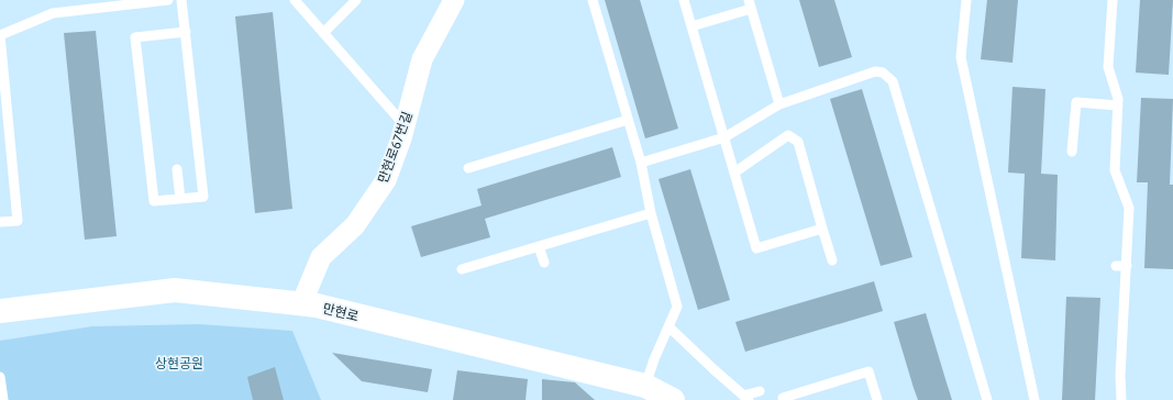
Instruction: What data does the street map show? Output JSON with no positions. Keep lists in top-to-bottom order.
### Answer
{
  "streets": {
    "street": ["만현로67번길", "만현로"]
  },
  "crossings": [
    ["만현로67번길", "만현로"]
  ],
  "parks": ["상현공원"]
}
